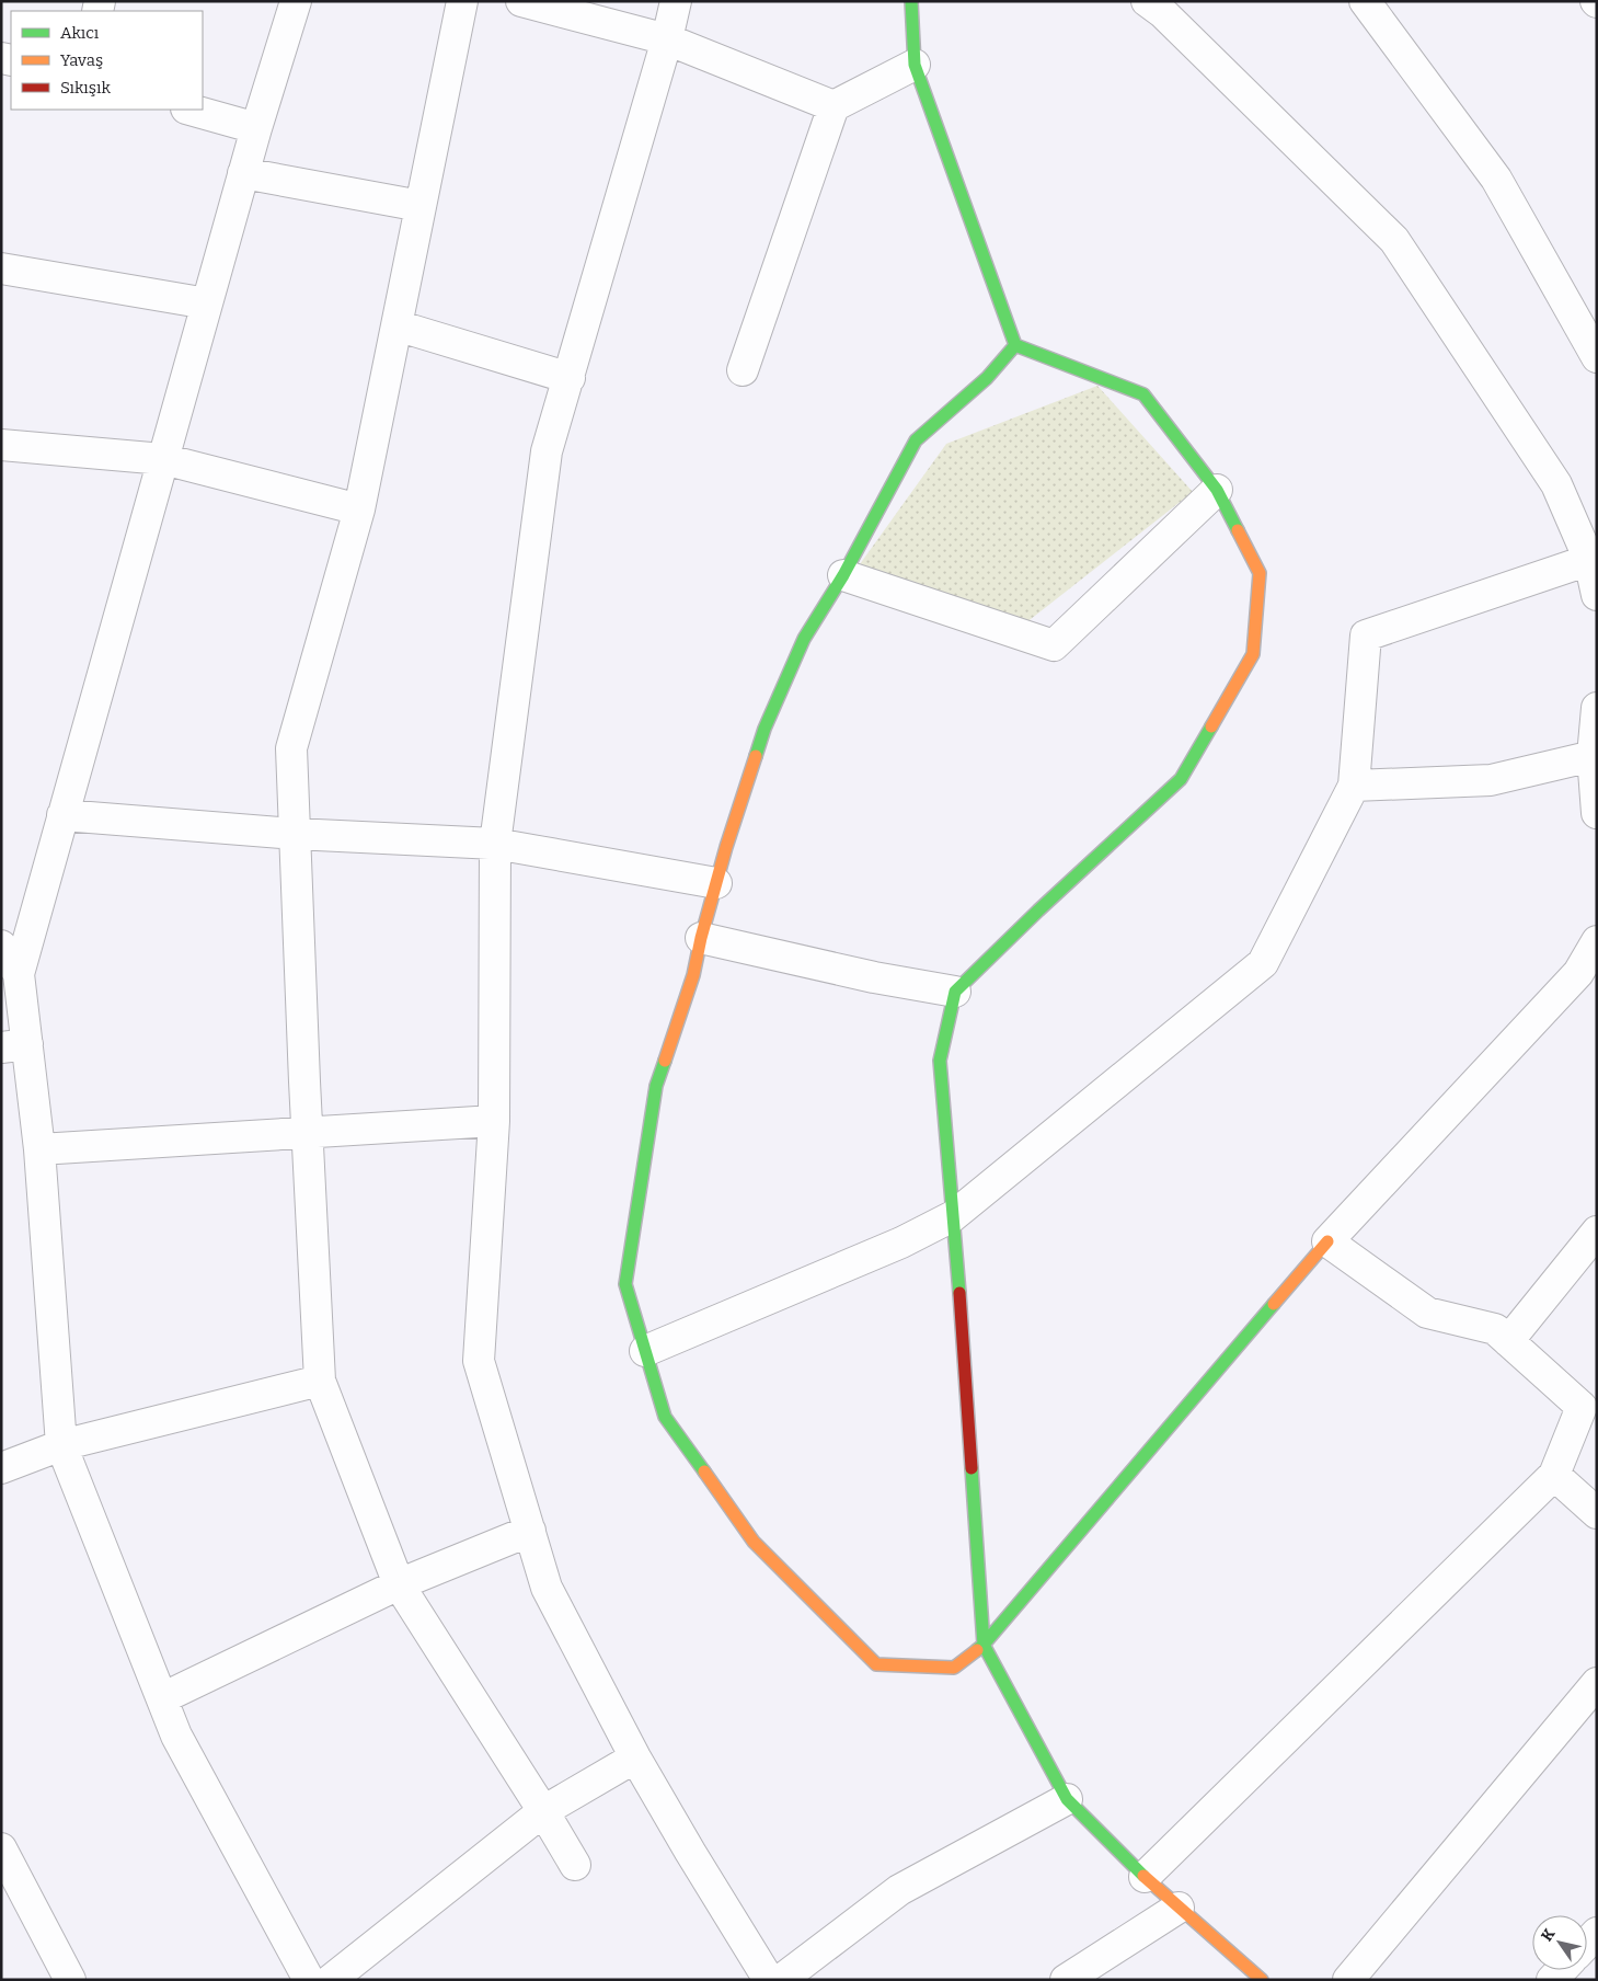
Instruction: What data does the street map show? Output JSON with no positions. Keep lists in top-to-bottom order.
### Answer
{
  "legend": ["Akıcı", "Yavaş", "Sıkışık"],
  "north": "top left"
}
